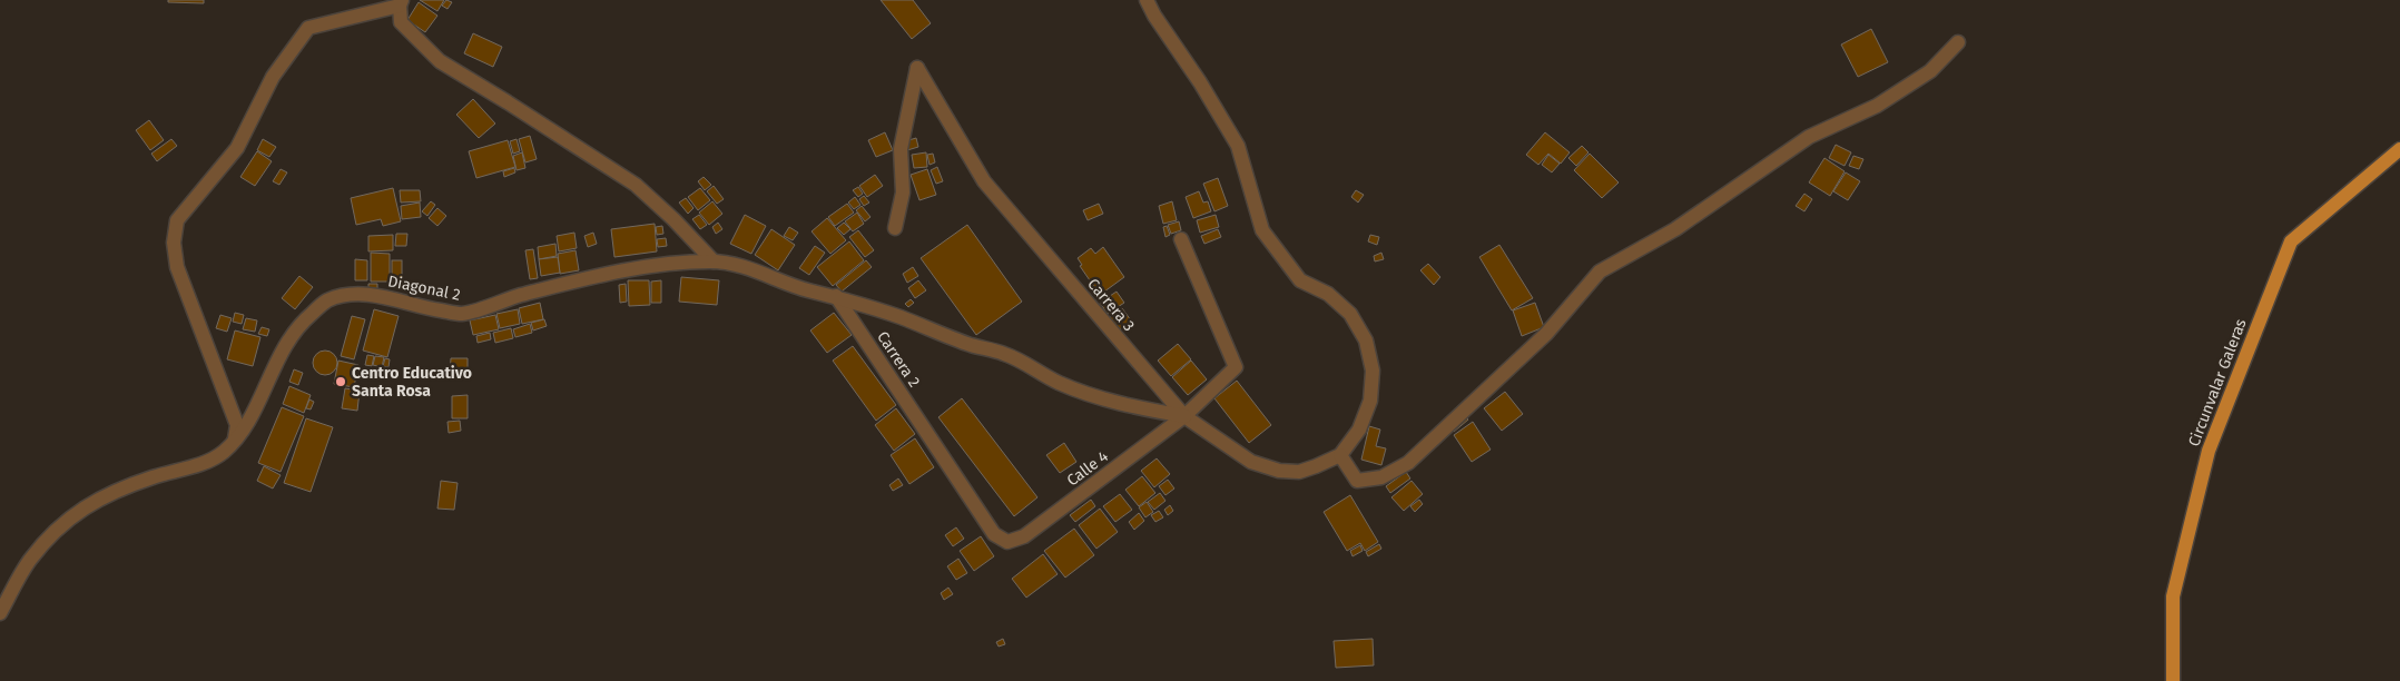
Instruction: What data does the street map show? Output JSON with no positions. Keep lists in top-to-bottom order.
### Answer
{
  "streets": {
    "main road": ["Circunvalar Galeras"],
    "street": [
      "Diagonal 2",
      "Carrera 3",
      "Carrera 2",
      "Calle 4"
    ]
  },
  "crossings": [
    ["Carrera 3", "Calle 4"],
    ["Carrera 2", "Calle 4"]
  ],
  "places": ["Centro Educativo Santa Rosa"]
}
